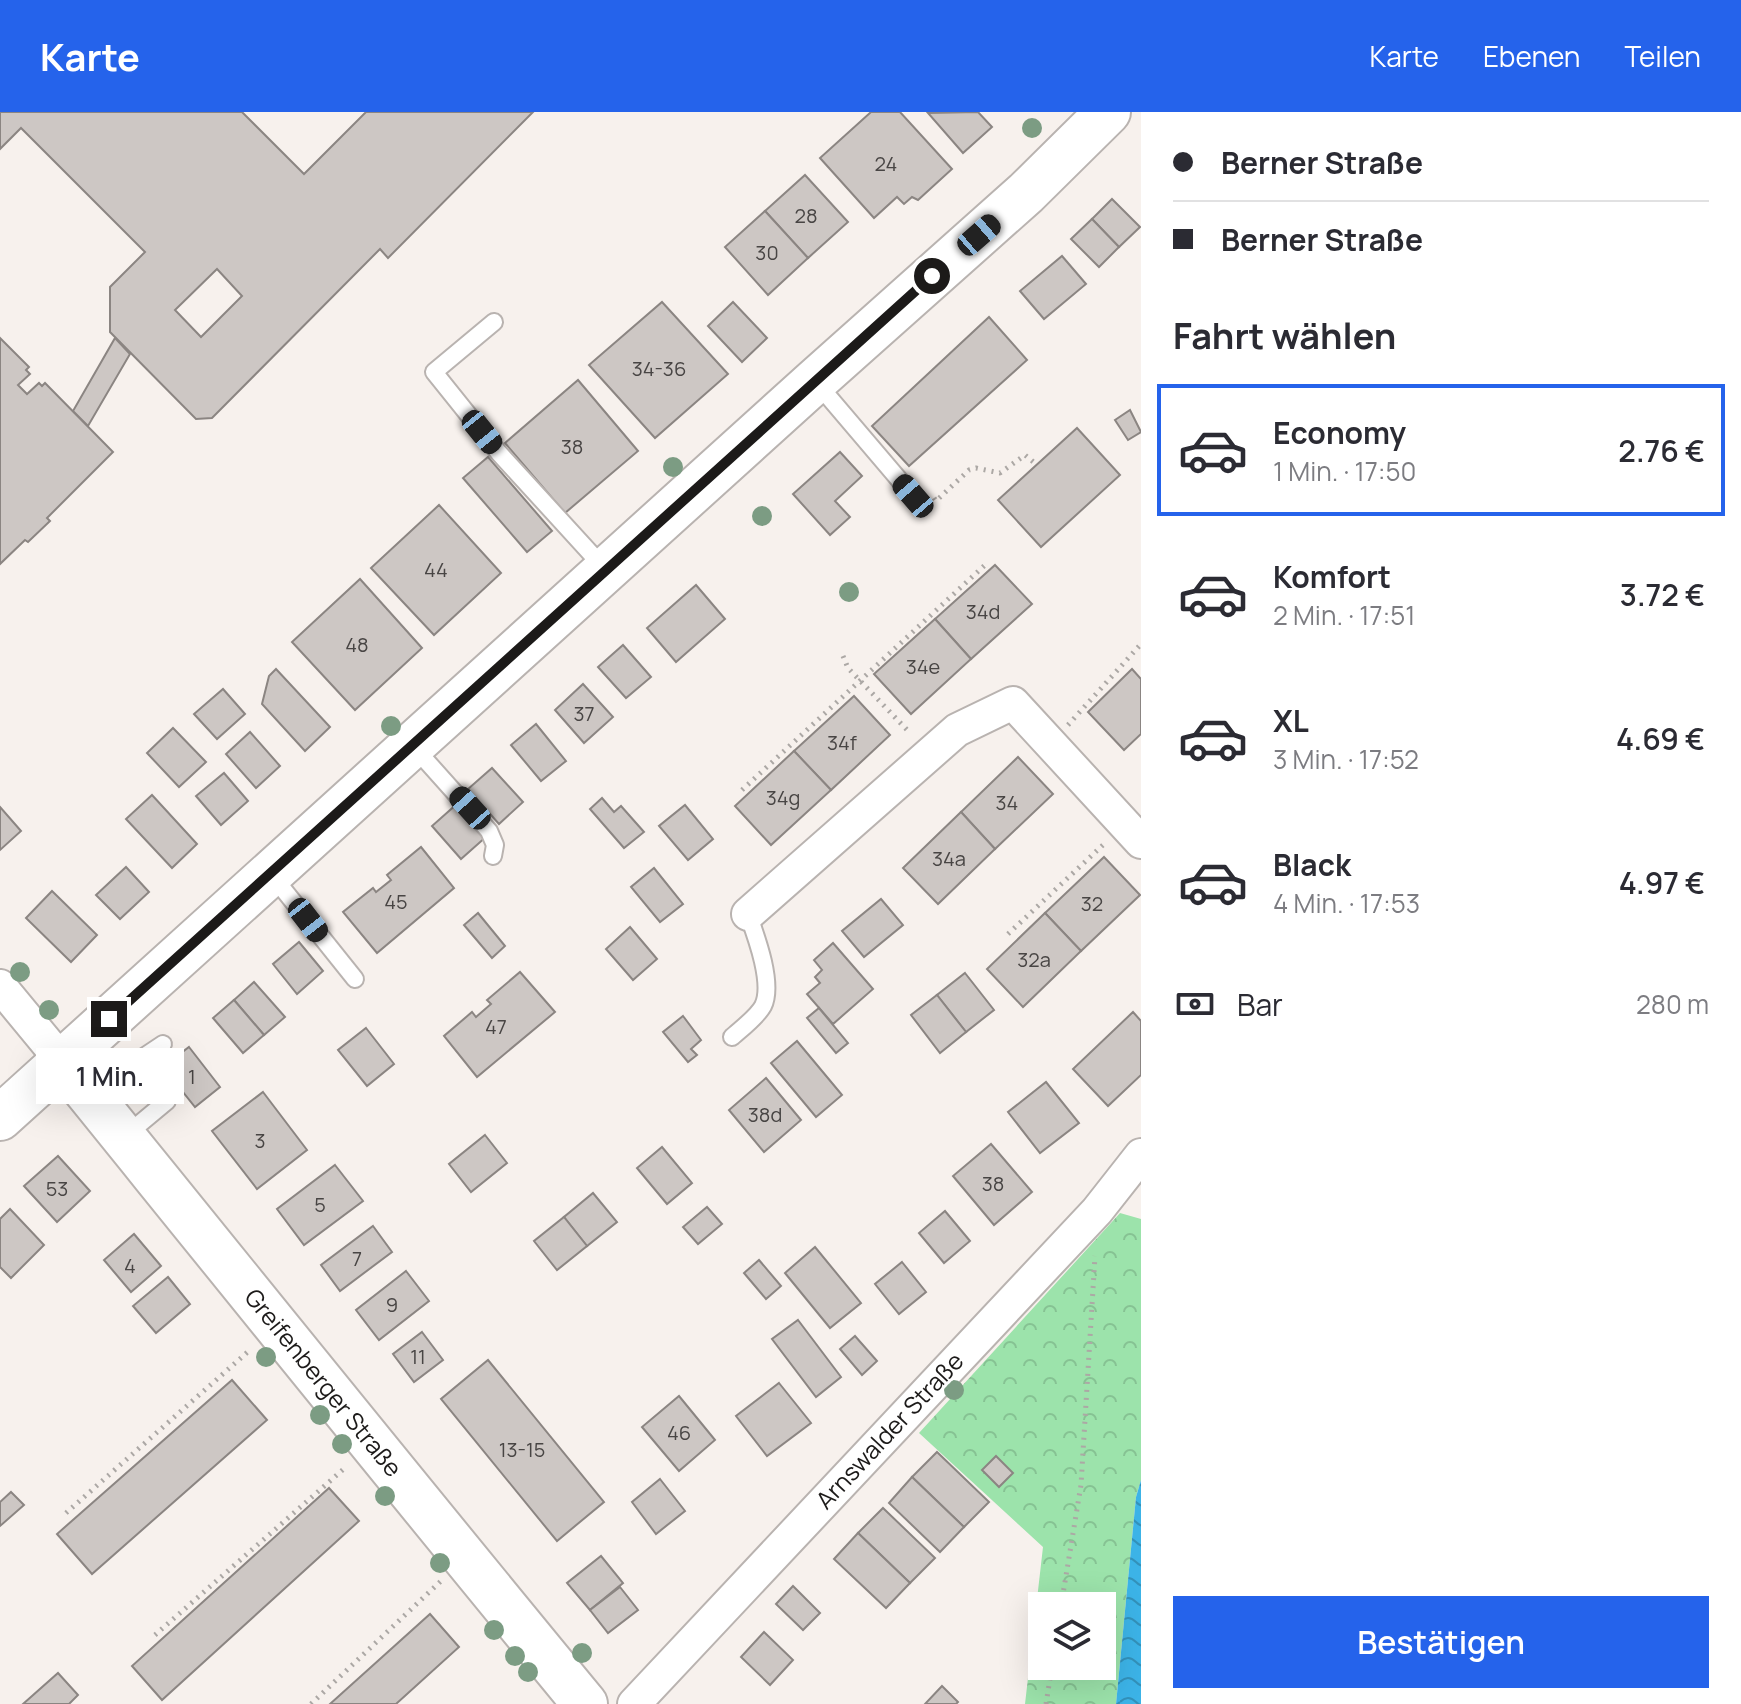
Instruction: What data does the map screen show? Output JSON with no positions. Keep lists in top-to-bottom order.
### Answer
{
  "streets": {
    "main road": ["Greifenberger Straße"],
    "street": ["Arnswalder Straße"]
  },
  "house_numbers": [
    "24",
    "28",
    "30",
    "34-36",
    "38",
    "44",
    "34d",
    "48",
    "34e",
    "37",
    "34f",
    "34g",
    "34",
    "34a",
    "45",
    "32",
    "32a",
    "47",
    "1",
    "38d",
    "3",
    "38",
    "53",
    "5",
    "7",
    "4",
    "9",
    "11",
    "46",
    "13-15"
  ],
  "page": {
    "header": "Karte",
    "nav": ["Karte", "Ebenen", "Teilen"],
    "banner": ["Berner Straße", "Berner Straße"],
    "heading": "Fahrt wählen",
    "list": [
      {
        "name": "Economy",
        "note": "1 Min. · 17:50",
        "value": "2.76 €"
      },
      {
        "name": "Komfort",
        "note": "2 Min. · 17:51",
        "value": "3.72 €"
      },
      {
        "name": "XL",
        "note": "3 Min. · 17:52",
        "value": "4.69 €"
      },
      {
        "name": "Black",
        "note": "4 Min. · 17:53",
        "value": "4.97 €"
      }
    ],
    "pay": ["Bar", "280 m"],
    "bubble": "1 Min.",
    "buttons": "Bestätigen"
  }
}
